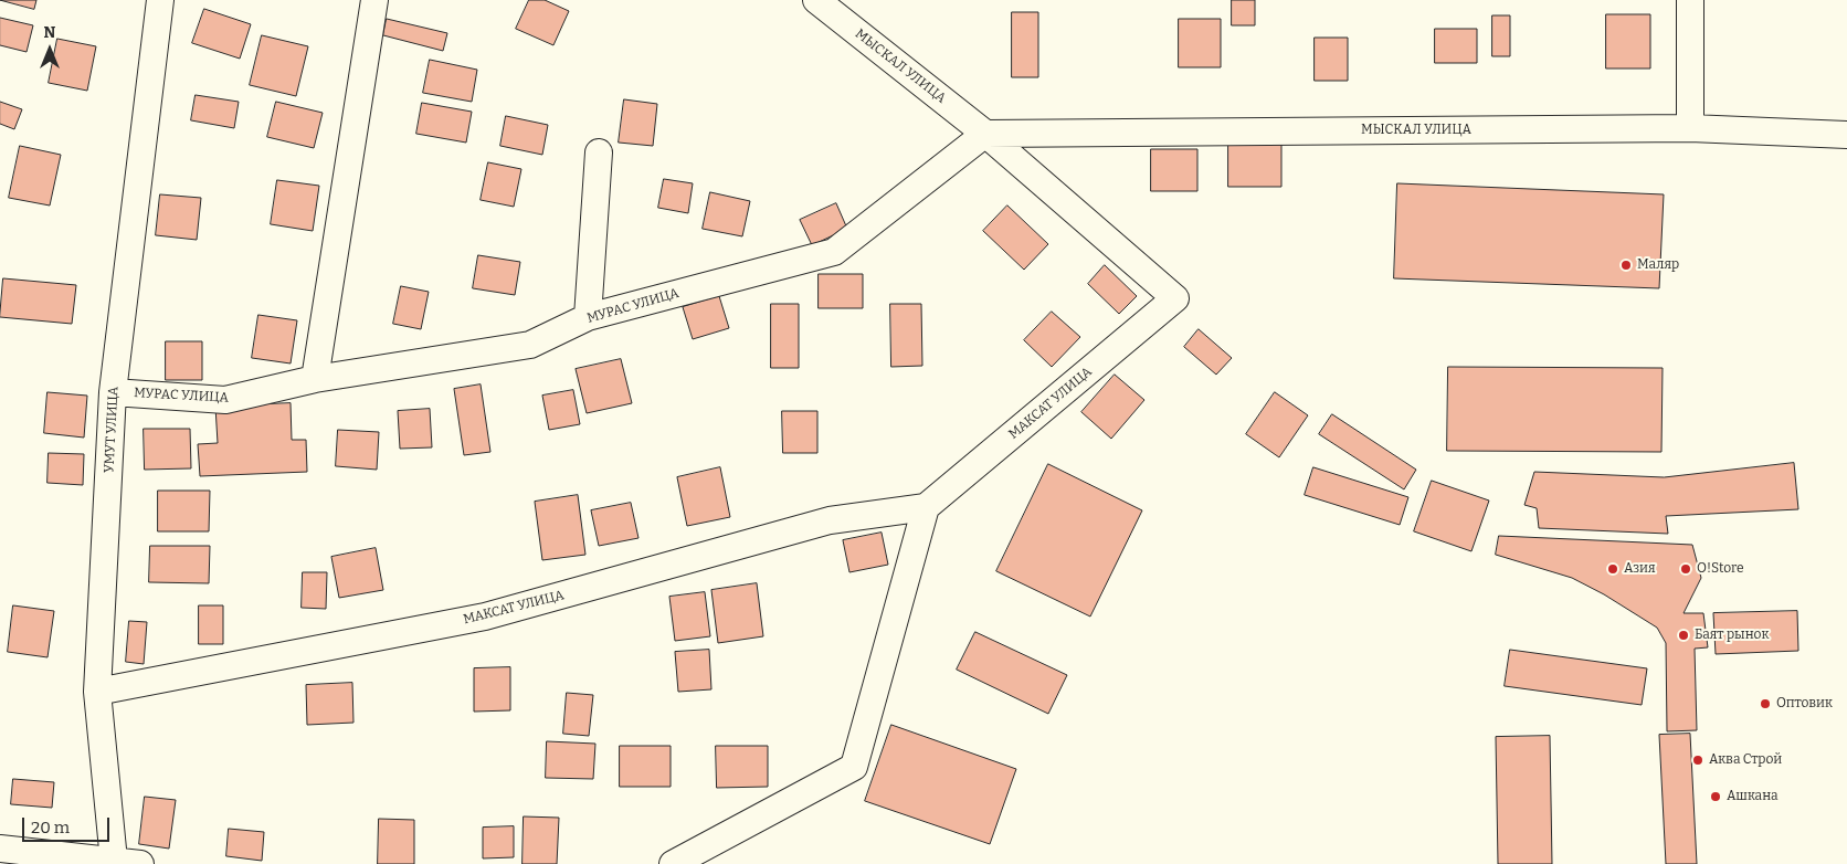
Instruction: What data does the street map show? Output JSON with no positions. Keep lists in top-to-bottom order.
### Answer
{
  "streets": {
    "street": [
      "МЫСКАЛ УЛИЦА",
      "МУРАС УЛИЦА",
      "МАКСАТ УЛИЦА",
      "УМУТ УЛИЦА"
    ]
  },
  "crossings": [
    ["МЫСКАЛ УЛИЦА", "МУРАС УЛИЦА"],
    ["МЫСКАЛ УЛИЦА", "МАКСАТ УЛИЦА"],
    ["МУРАС УЛИЦА", "УМУТ УЛИЦА"],
    ["МАКСАТ УЛИЦА", "УМУТ УЛИЦА"]
  ],
  "places": [
    "Маляр",
    "Азия",
    "O!Store",
    "Баят рынок",
    "Оптовик",
    "Аква Строй",
    "Ашкана"
  ],
  "scale_bar": "20 m",
  "north": "top"
}
